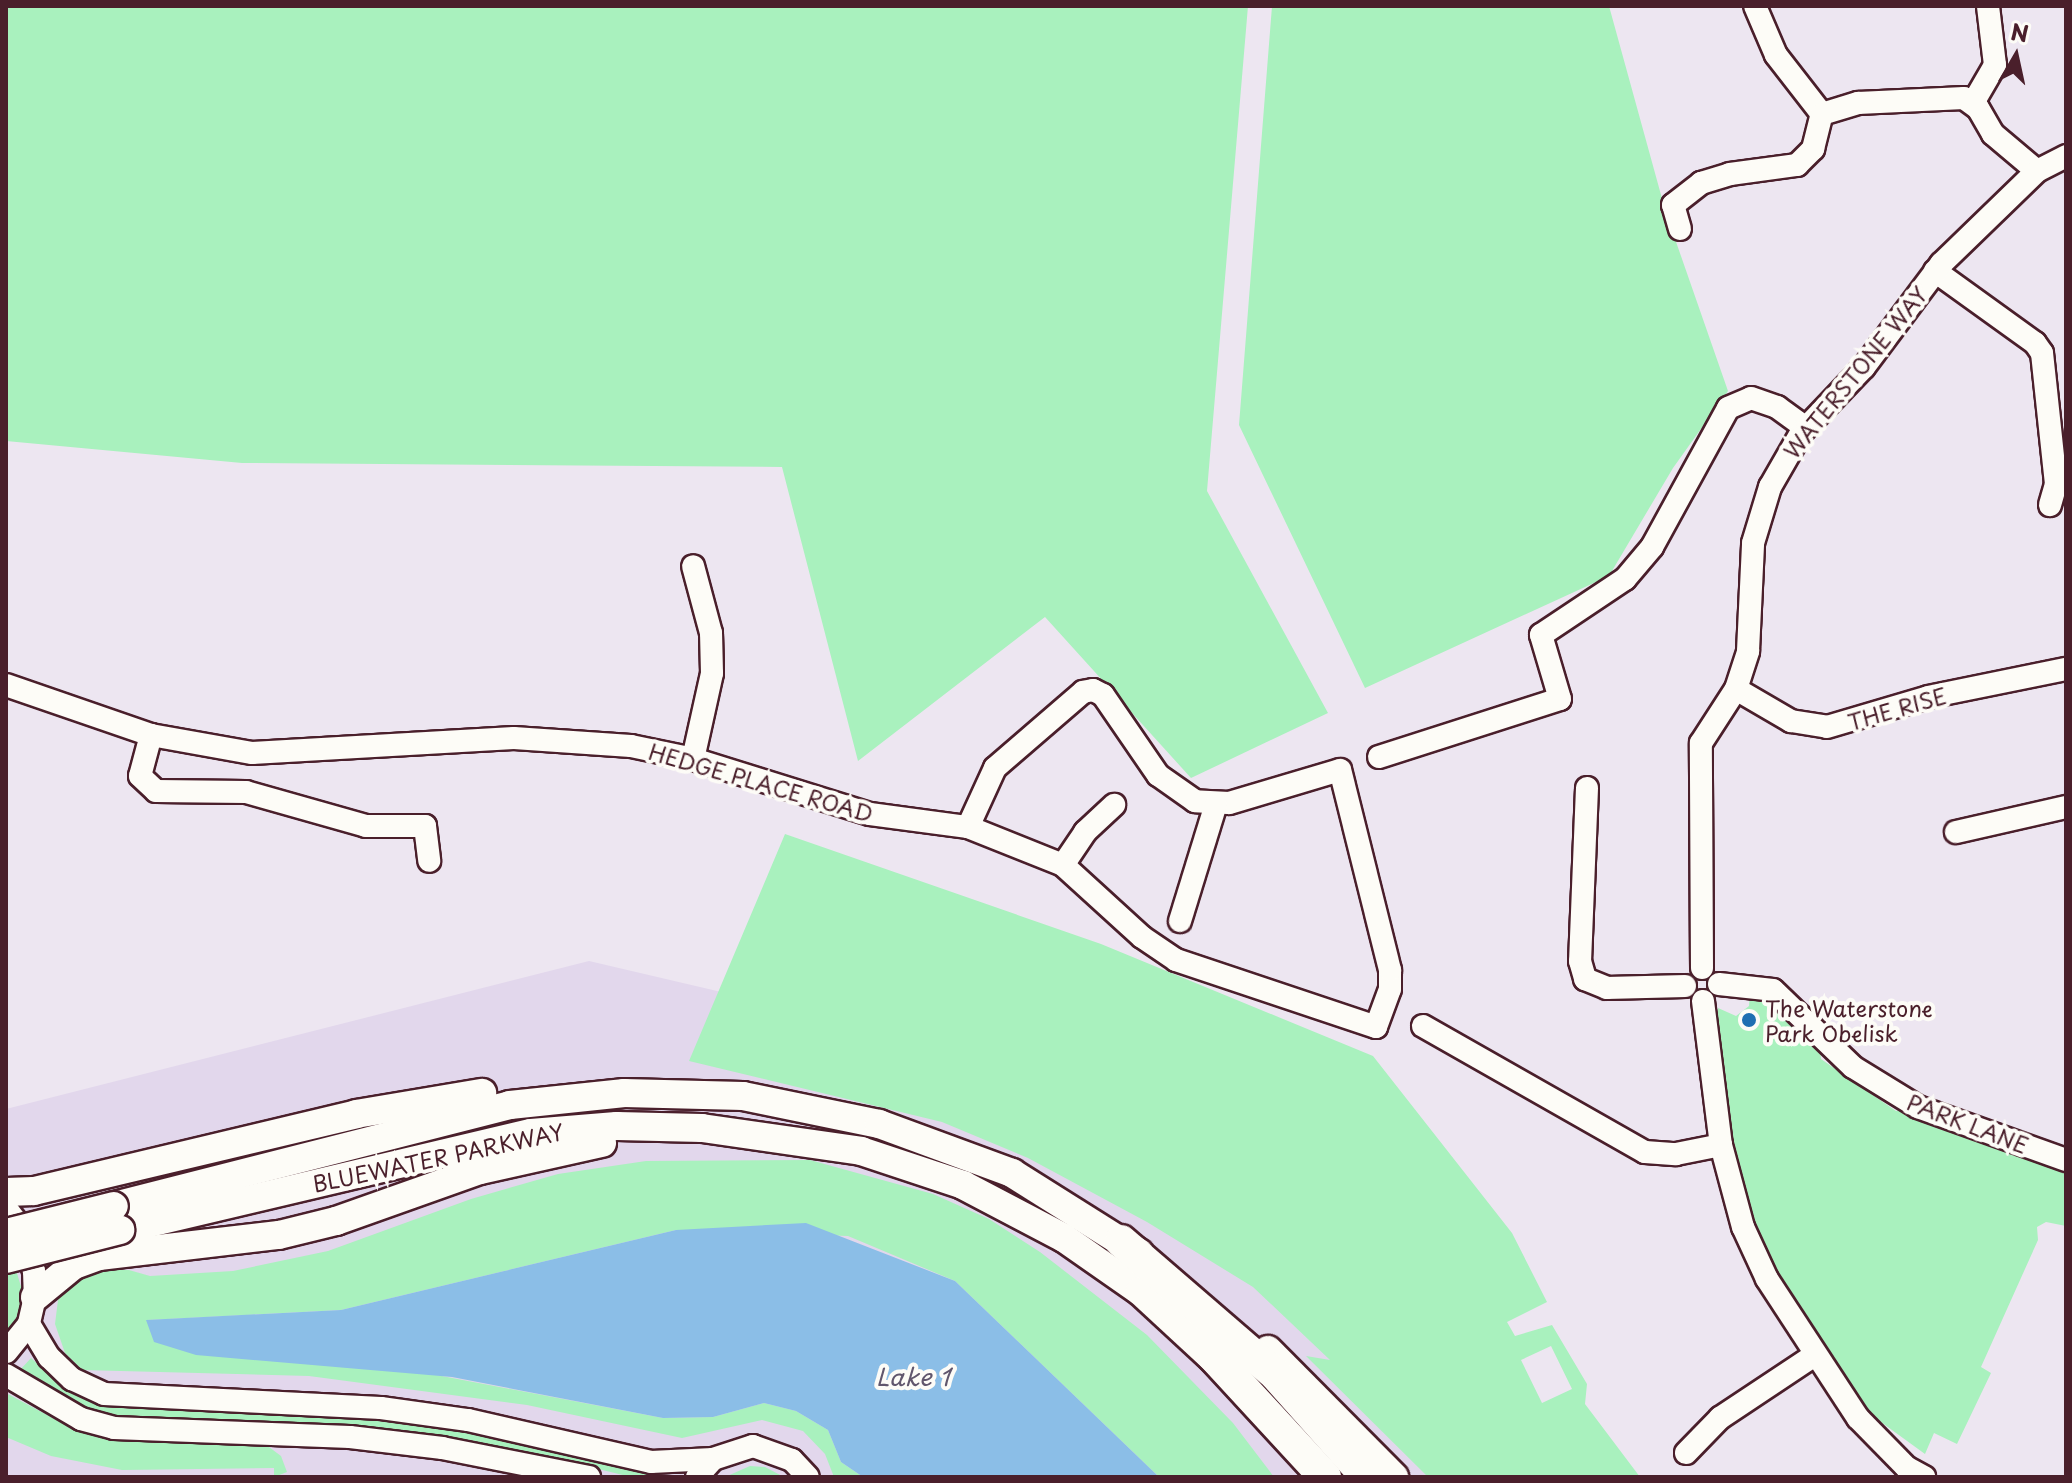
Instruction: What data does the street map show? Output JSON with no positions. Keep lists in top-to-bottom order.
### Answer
{
  "streets": {
    "street": [
      "WATERSTONE WAY",
      "THE RISE",
      "HEDGE PLACE ROAD",
      "PARK LANE",
      "BLUEWATER PARKWAY"
    ]
  },
  "crossings": [
    ["WATERSTONE WAY", "THE RISE"],
    ["WATERSTONE WAY", "PARK LANE"]
  ],
  "water": ["Lake 1"],
  "places": ["The Waterstone Park Obelisk"],
  "north": "top"
}
